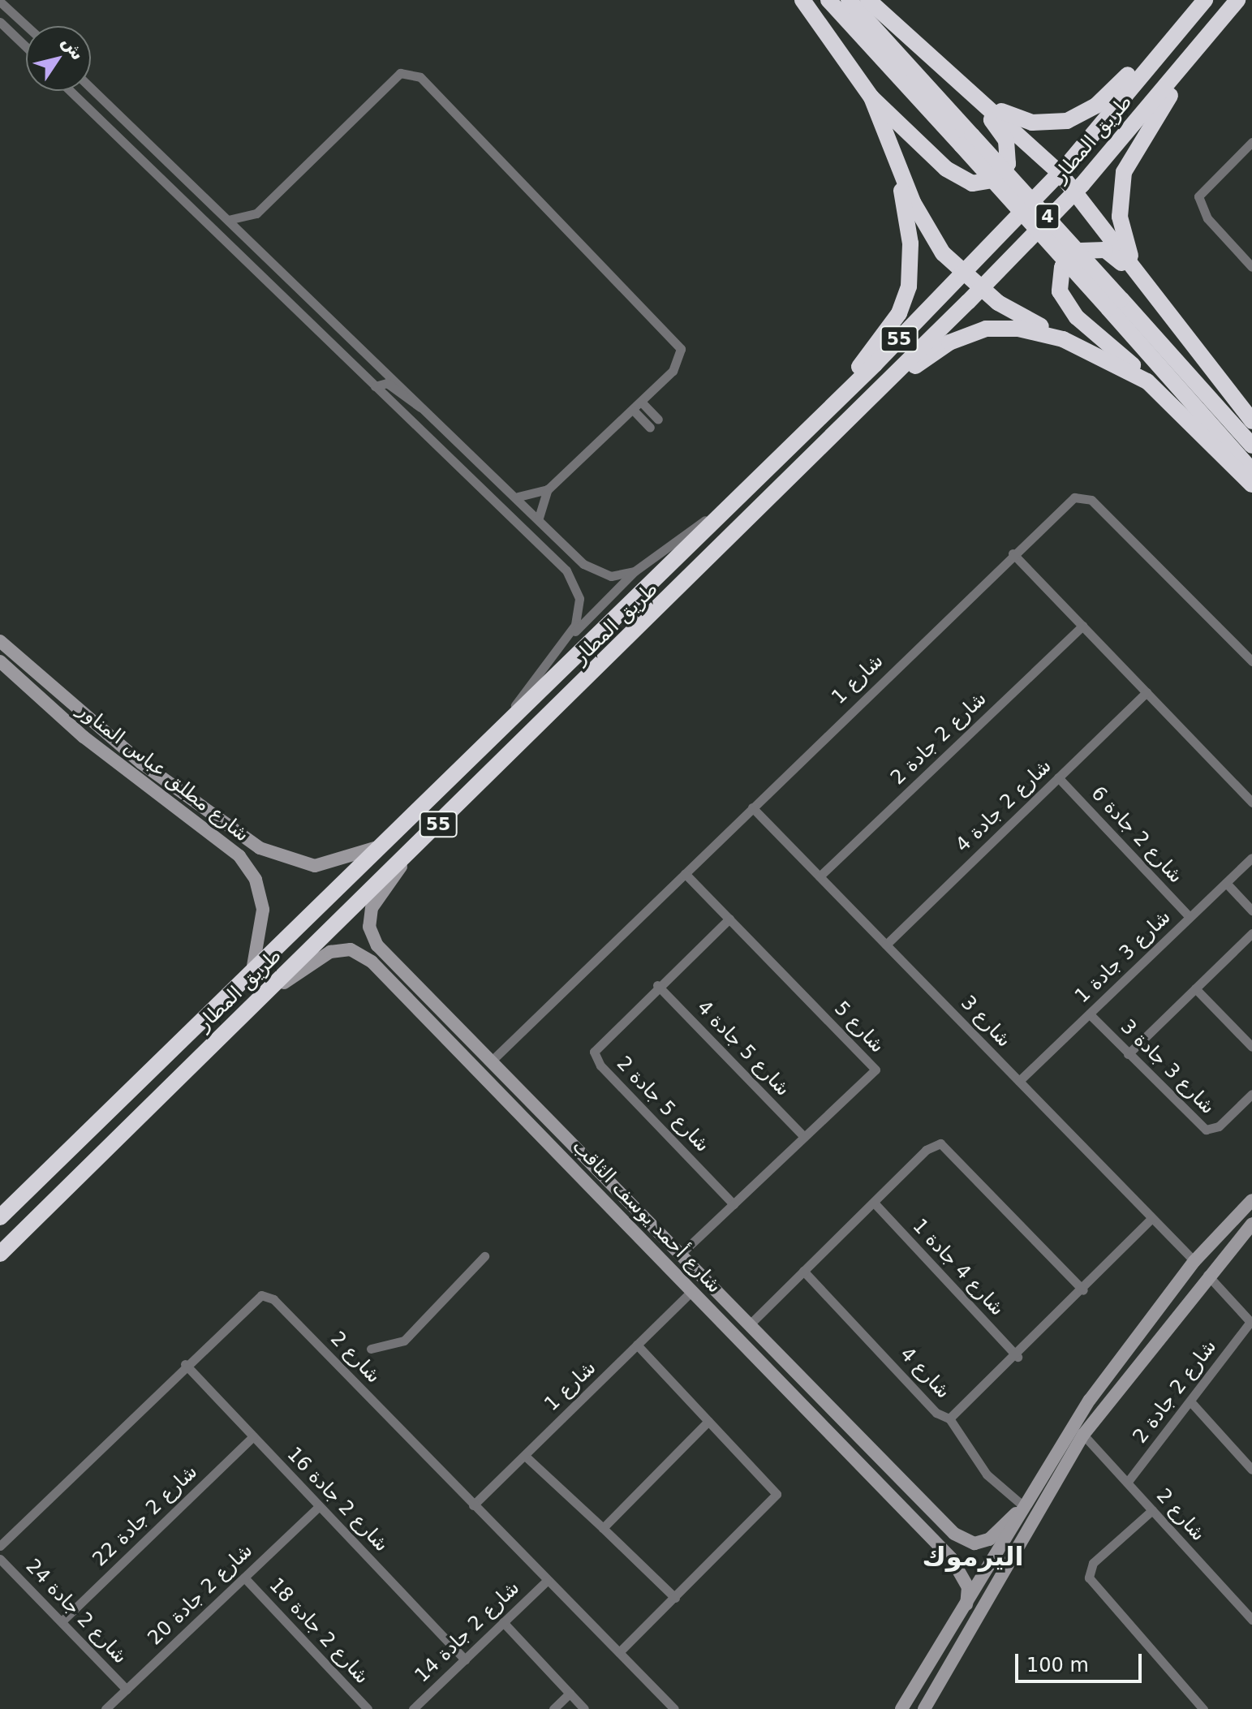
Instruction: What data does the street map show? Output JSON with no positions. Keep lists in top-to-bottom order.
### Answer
{
  "streets": {
    "highway": ["طريق المطار", "4", "55"],
    "street": [
      "شارع 1",
      "شارع 2 جادة 2",
      "شارع مطلق عباس المناور",
      "شارع 2 جادة 4",
      "شارع 2 جادة 6",
      "شارع 3 جادة 1",
      "شارع 3",
      "شارع 5",
      "شارع 5 جادة 4",
      "شارع 3 جادة 3",
      "شارع 5 جادة 2",
      "شارع أحمد يوسف الثاقب",
      "شارع 4 جادة 1",
      "شارع 2",
      "شارع 4",
      "شارع 2 جادة 16",
      "شارع 2 جادة 22",
      "شارع 2 جادة 20",
      "شارع 2 جادة 24",
      "شارع 2 جادة 18",
      "شارع 2 جادة 14"
    ]
  },
  "crossings": [
    ["طريق المطار", "شارع مطلق عباس المناور"],
    ["طريق المطار", "شارع أحمد يوسف الثاقب"],
    ["شارع 1", "شارع 3"],
    ["شارع 1", "شارع 5"],
    ["شارع 1", "شارع أحمد يوسف الثاقب"],
    ["شارع 1", "شارع 2"],
    ["شارع 2 جادة 2", "شارع 3"],
    ["شارع 2 جادة 2", "شارع 2"],
    ["شارع 2 جادة 4", "شارع 2 جادة 6"],
    ["شارع 2 جادة 4", "شارع 3"],
    ["شارع 2 جادة 6", "شارع 3 جادة 1"],
    ["شارع 3 جادة 1", "شارع 3"],
    ["شارع 3 جادة 1", "شارع 3 جادة 3"],
    ["شارع 3", "شارع 4"],
    ["شارع 5", "شارع 5 جادة 4"],
    ["شارع 5", "شارع 5 جادة 2"],
    ["شارع 5", "شارع أحمد يوسف الثاقب"],
    ["شارع 5 جادة 4", "شارع 5 جادة 2"],
    ["شارع 4 جادة 1", "شارع 4"],
    ["شارع 2", "شارع 2 جادة 16"],
    ["شارع 2", "شارع 2 جادة 14"],
    ["شارع 2 جادة 16", "شارع 2 جادة 22"],
    ["شارع 2 جادة 16", "شارع 2 جادة 20"],
    ["شارع 2 جادة 16", "شارع 2 جادة 14"],
    ["شارع 2 جادة 22", "شارع 2 جادة 24"],
    ["شارع 2 جادة 20", "شارع 2 جادة 24"],
    ["شارع 2 جادة 20", "شارع 2 جادة 18"]
  ],
  "districts": ["اليرموك"],
  "scale_bar": "100 m",
  "north": "top right"
}
